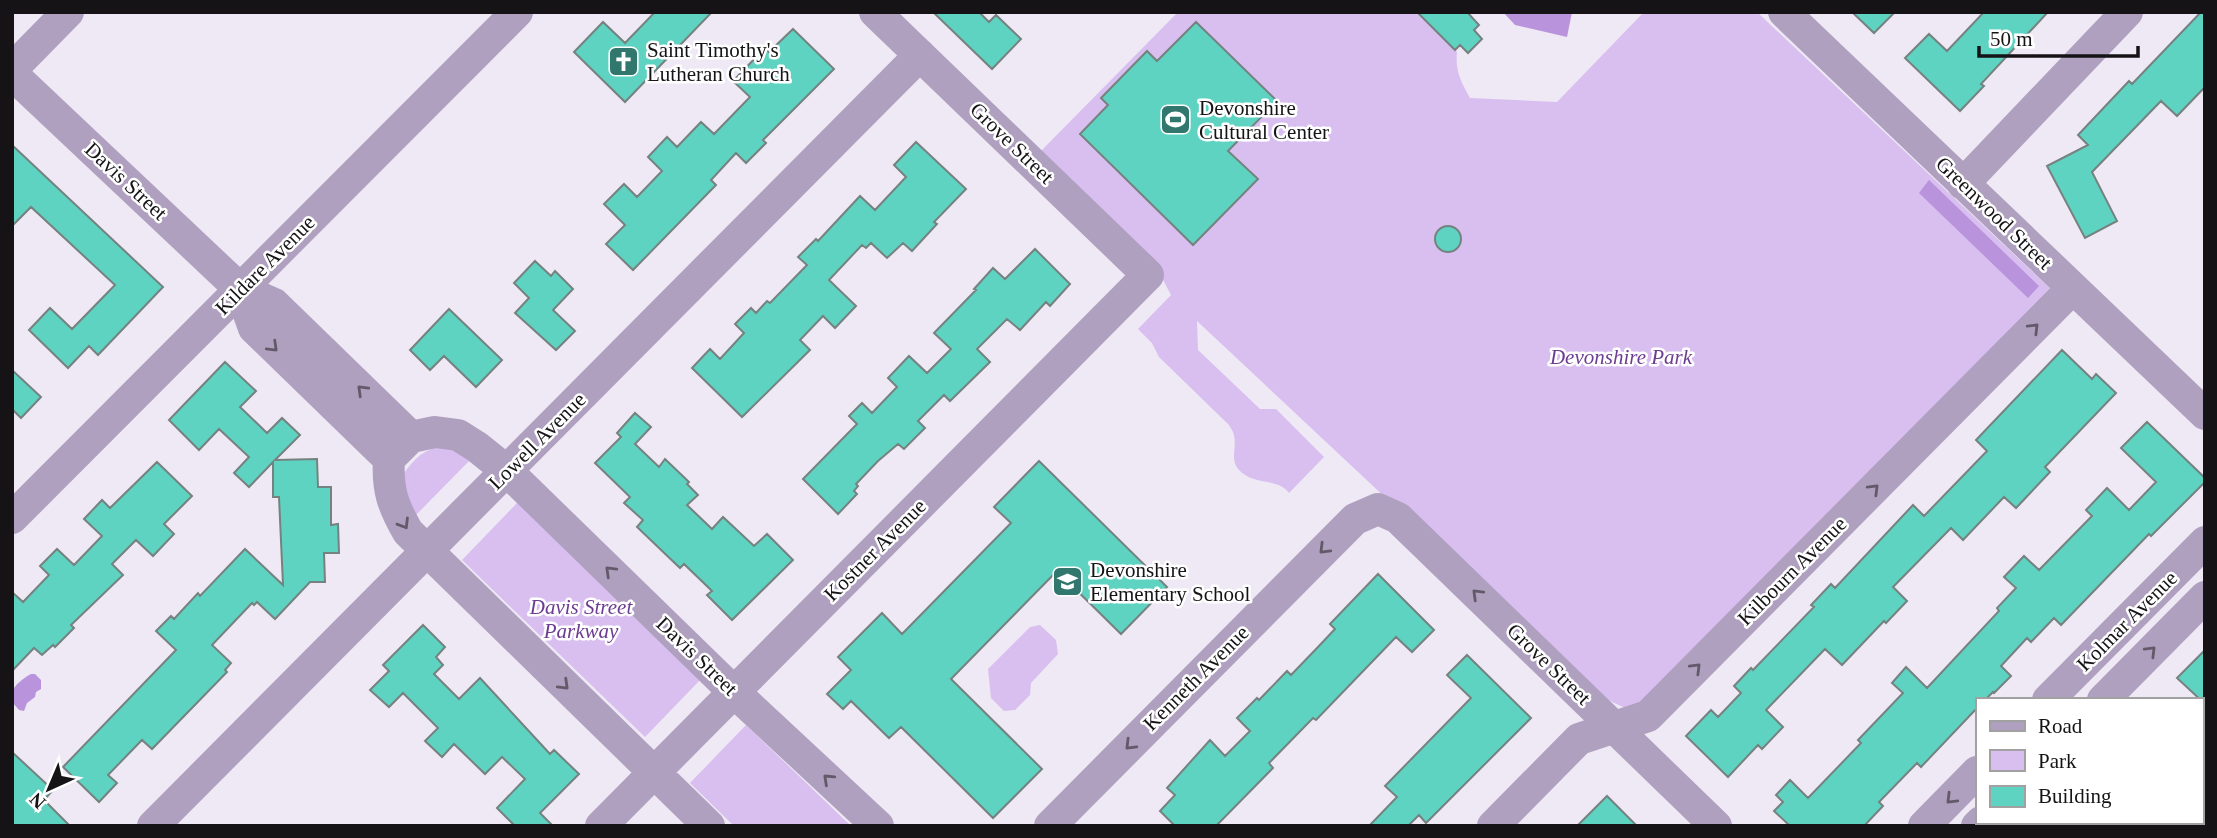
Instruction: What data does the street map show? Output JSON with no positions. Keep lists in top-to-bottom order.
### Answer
{
  "streets": {
    "street": [
      "Grove Street",
      "Davis Street",
      "Greenwood Street",
      "Kildare Avenue",
      "Lowell Avenue",
      "Kostner Avenue",
      "Kilbourn Avenue",
      "Kolmar Avenue",
      "Kenneth Avenue"
    ]
  },
  "crossings": [
    ["Grove Street", "Lowell Avenue"],
    ["Grove Street", "Kostner Avenue"],
    ["Grove Street", "Kilbourn Avenue"],
    ["Grove Street", "Kenneth Avenue"],
    ["Davis Street", "Kildare Avenue"],
    ["Davis Street", "Lowell Avenue"],
    ["Davis Street", "Kostner Avenue"],
    ["Greenwood Street", "Kilbourn Avenue"]
  ],
  "one_way": ["Grove Street", "Kilbourn Avenue", "Kenneth Avenue"],
  "parks": ["Devonshire Park", "Davis Street Parkway"],
  "places": {
    "church": ["Saint Timothy's Lutheran Church"],
    "sports": ["Devonshire Cultural Center"],
    "school or university": ["Devonshire Elementary School"]
  },
  "legend": ["Road", "Park", "Building"],
  "scale_bar": "50 m",
  "north": "bottom left"
}
